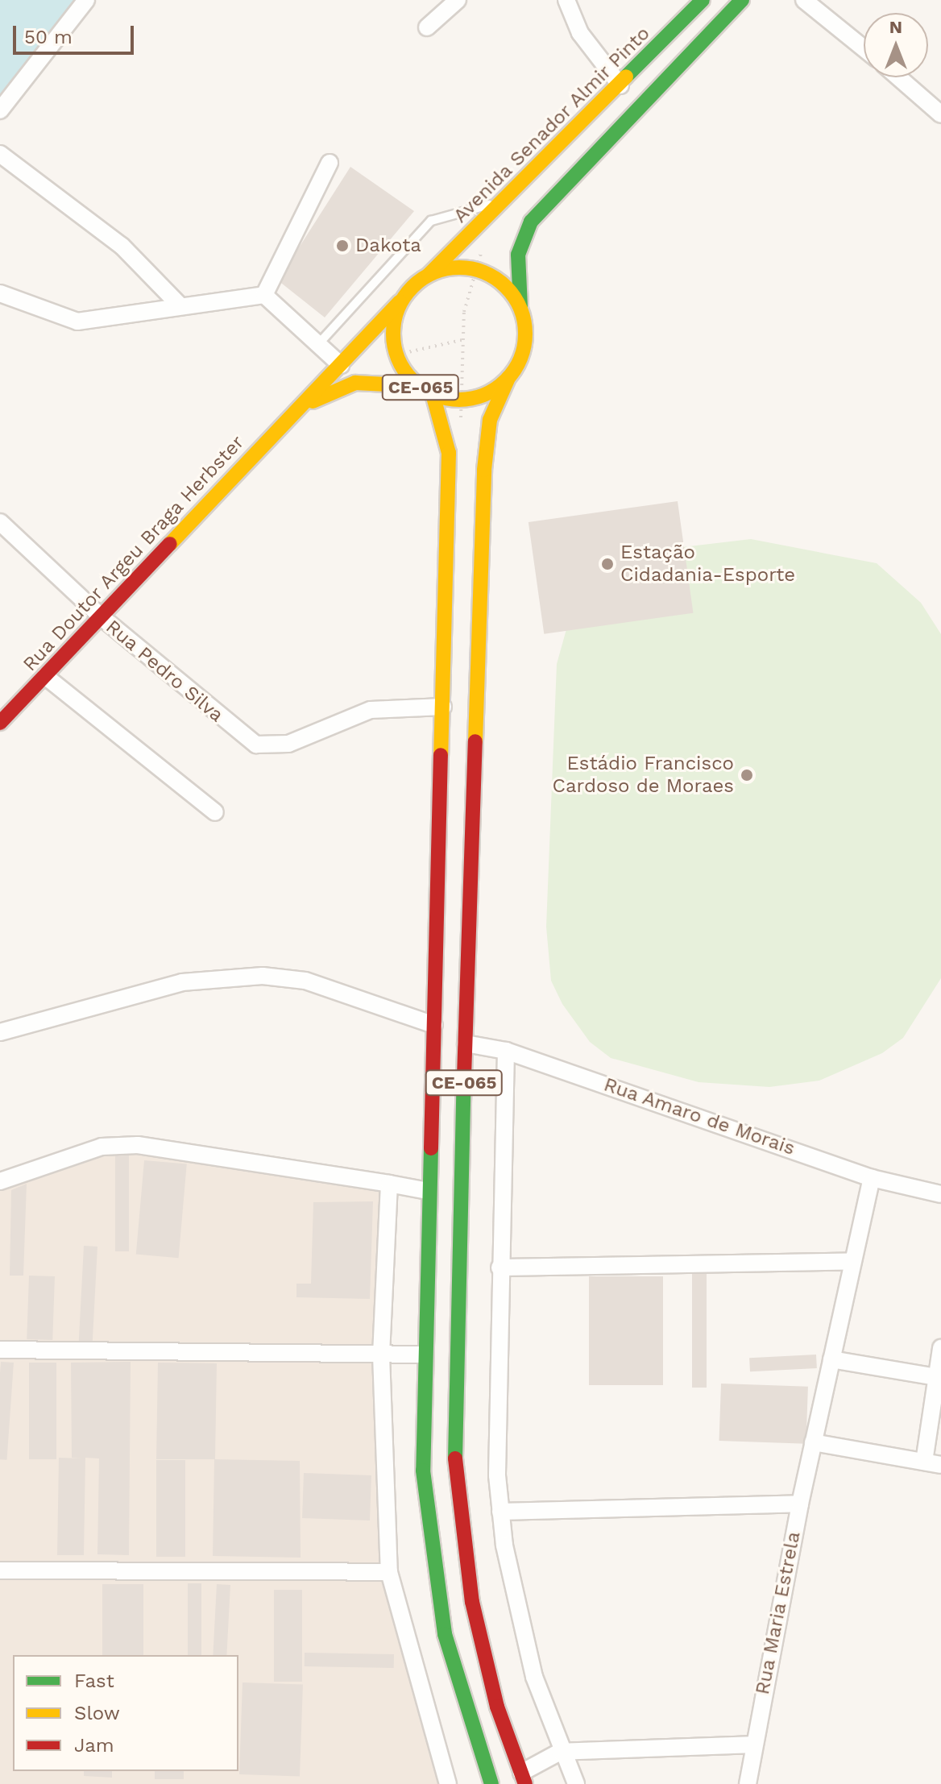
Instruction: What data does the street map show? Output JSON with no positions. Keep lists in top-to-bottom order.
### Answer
{
  "streets": {
    "main road": ["Avenida Senador Almir Pinto", "CE-065", "Rua Doutor Argeu Braga Herbster"],
    "street": ["Rua Pedro Silva", "Rua Amaro de Morais", "Rua Maria Estrela"]
  },
  "crossings": [
    ["Avenida Senador Almir Pinto", "CE-065"],
    ["Avenida Senador Almir Pinto", "Rua Doutor Argeu Braga Herbster"],
    ["CE-065", "Rua Doutor Argeu Braga Herbster"],
    ["CE-065", "Rua Pedro Silva"],
    ["CE-065", "Rua Amaro de Morais"],
    ["Rua Doutor Argeu Braga Herbster", "Rua Pedro Silva"],
    ["Rua Amaro de Morais", "Rua Maria Estrela"]
  ],
  "places": ["Dakota", "Estação Cidadania-Esporte", "Estádio Francisco Cardoso de Moraes"],
  "legend": ["Fast", "Slow", "Jam"],
  "scale_bar": "50 m",
  "north": "top"
}
